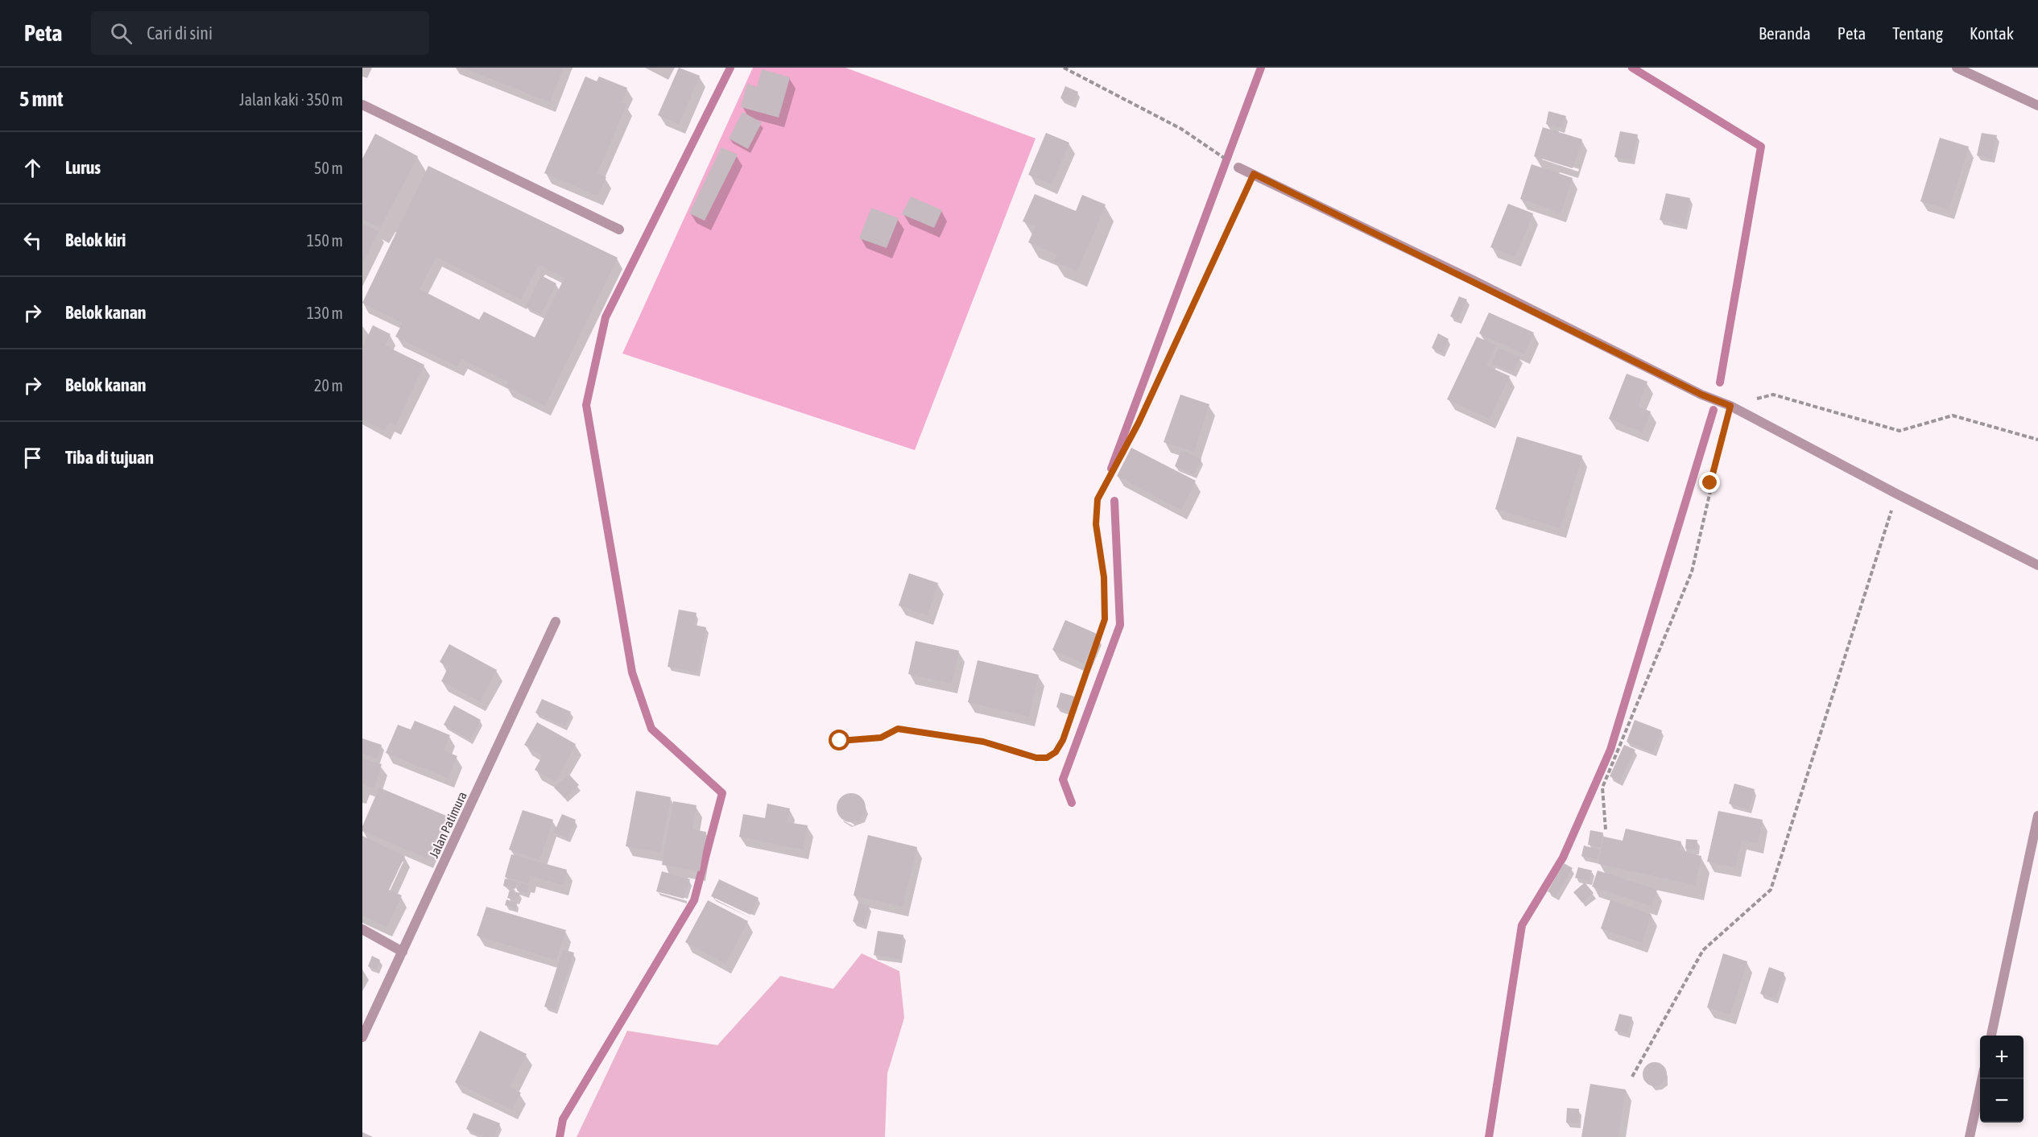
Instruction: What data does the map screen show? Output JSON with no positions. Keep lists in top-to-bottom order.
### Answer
{
  "streets": {
    "street": ["Jalan Patimura"]
  },
  "page": {
    "header": "Peta",
    "search": "Cari di sini",
    "nav": [
      "Beranda",
      "Peta",
      "Tentang",
      "Kontak"
    ],
    "heading": ["5 mnt", "Jalan kaki · 350 m"],
    "list": [
      ["Lurus", "50 m"],
      ["Belok kiri", "150 m"],
      ["Belok kanan", "130 m"],
      ["Belok kanan", "20 m"],
      "Tiba di tujuan"
    ],
    "map_buttons": ["+", "−"]
  }
}
